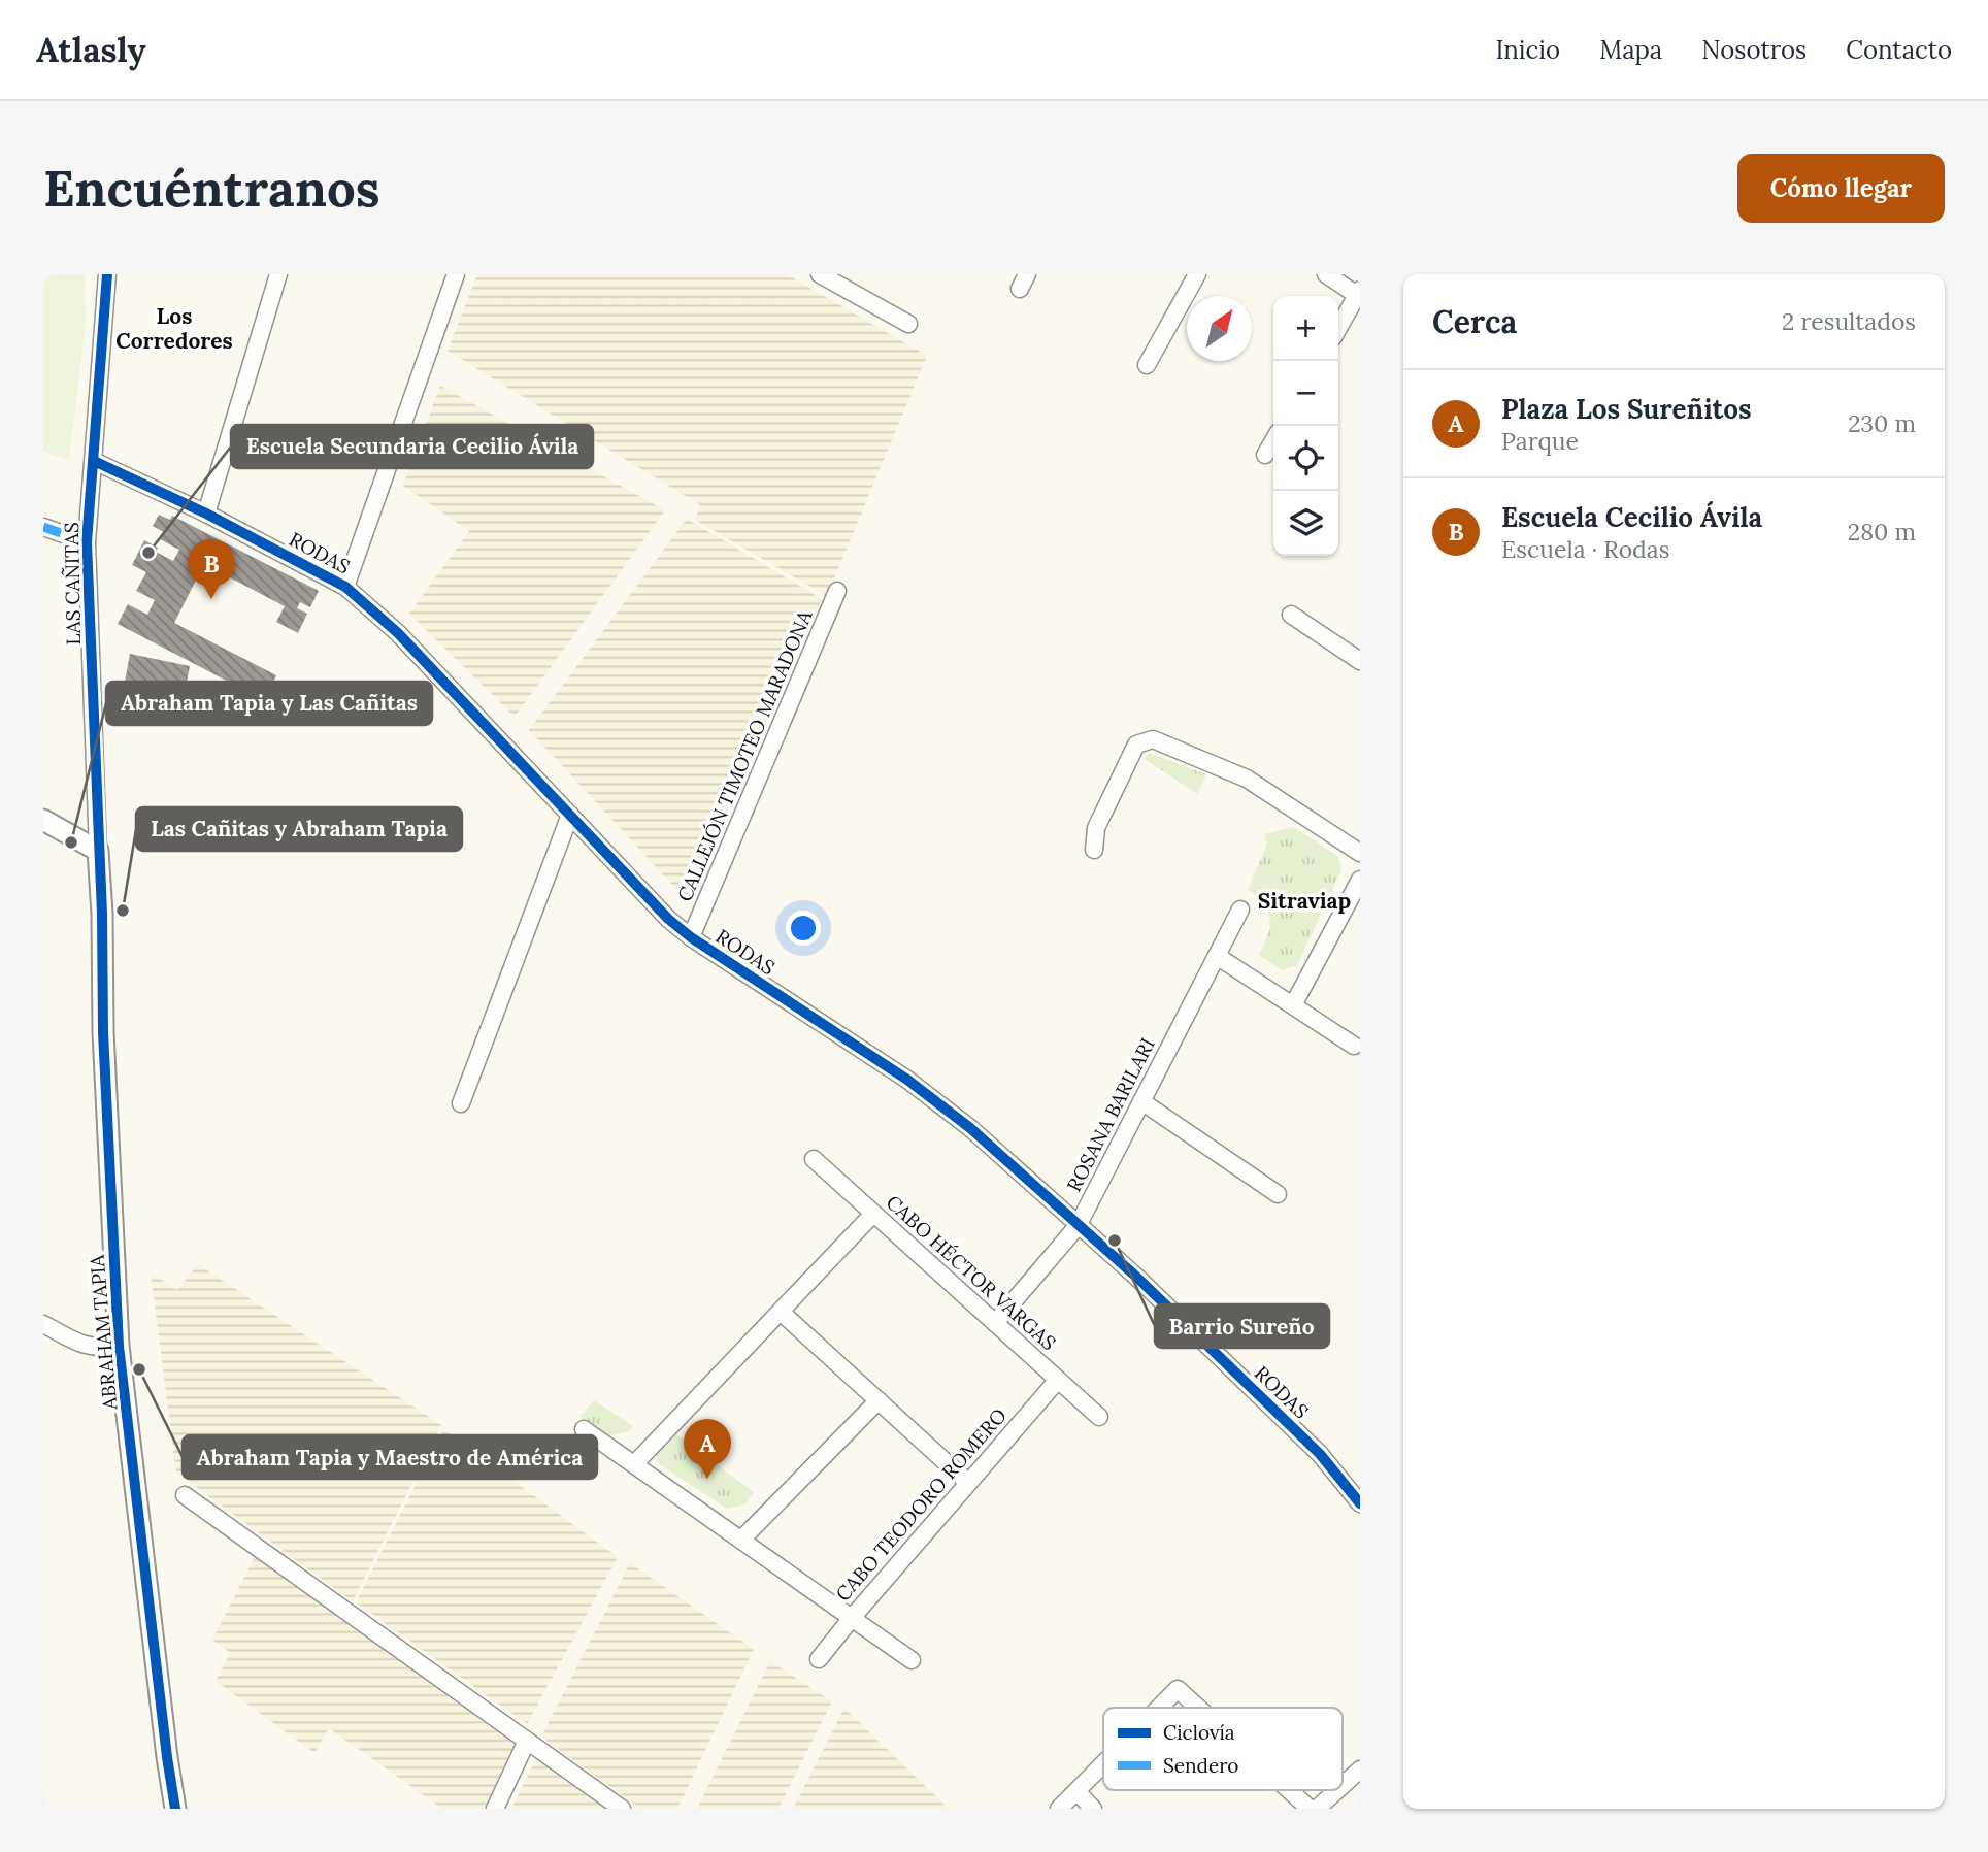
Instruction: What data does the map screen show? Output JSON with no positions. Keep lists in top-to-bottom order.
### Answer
{
  "streets": {
    "street": [
      "RODAS",
      "LAS CAÑITAS",
      "CALLEJÓN TIMOTEO MARADONA",
      "ROSANA BARILARI",
      "CABO HÉCTOR VARGAS",
      "ABRAHAM TAPIA",
      "CABO TEODORO ROMERO"
    ]
  },
  "crossings": [
    ["RODAS", "LAS CAÑITAS"],
    ["RODAS", "CALLEJÓN TIMOTEO MARADONA"],
    ["RODAS", "ROSANA BARILARI"],
    ["LAS CAÑITAS", "ABRAHAM TAPIA"],
    ["ROSANA BARILARI", "CABO HÉCTOR VARGAS"],
    ["CABO HÉCTOR VARGAS", "CABO TEODORO ROMERO"]
  ],
  "districts": ["Los Corredores", "Sitraviap"],
  "places": [
    "Escuela Secundaria Cecilio Ávila",
    "Abraham Tapia y Las Cañitas",
    "Las Cañitas y Abraham Tapia",
    "Barrio Sureño",
    "Abraham Tapia y Maestro de América"
  ],
  "legend": ["Ciclovía", "Sendero"],
  "north": "top right",
  "page": {
    "header": "Atlasly",
    "nav": [
      "Inicio",
      "Mapa",
      "Nosotros",
      "Contacto"
    ],
    "buttons": "Cómo llegar",
    "title": "Encuéntranos",
    "heading": ["Cerca", "2 resultados"],
    "map_buttons": ["+", "−"],
    "list": [
      {
        "mark": "A",
        "name": "Plaza Los Sureñitos",
        "note": "Parque",
        "value": "230 m"
      },
      {
        "mark": "B",
        "name": "Escuela Cecilio Ávila",
        "note": "Escuela · Rodas",
        "value": "280 m"
      }
    ],
    "pins": ["B", "A"]
  }
}
